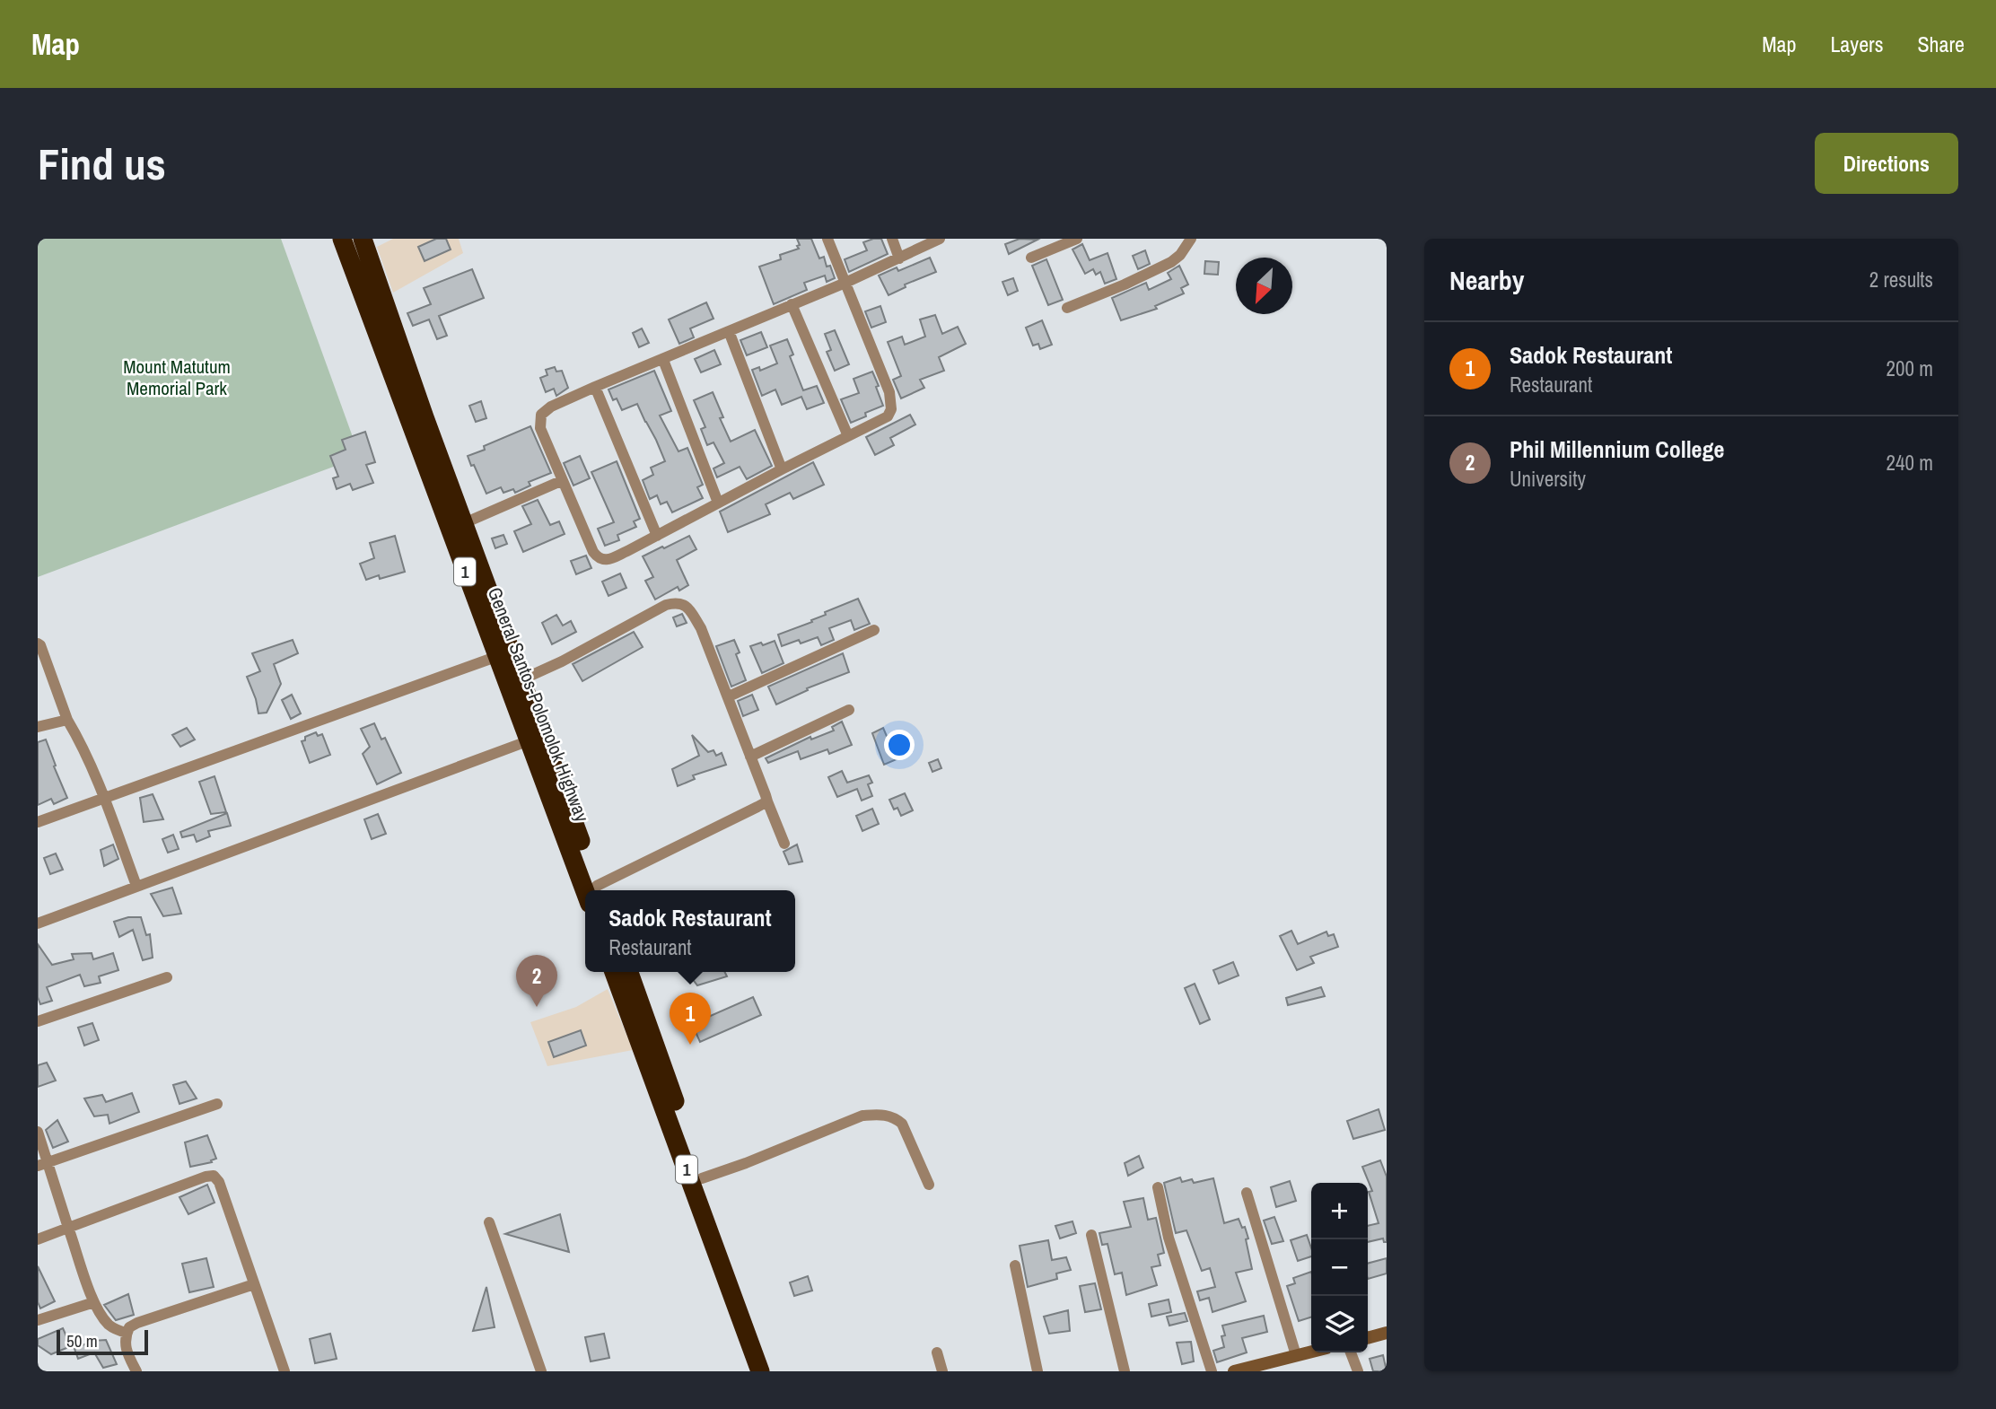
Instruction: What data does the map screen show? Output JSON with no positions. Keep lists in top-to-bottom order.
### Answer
{
  "streets": {
    "highway": ["1", "General Santos-Polomolok Highway"]
  },
  "parks": ["Mount Matutum Memorial Park"],
  "scale_bar": "50 m",
  "north": "bottom left",
  "page": {
    "header": "Map",
    "nav": ["Map", "Layers", "Share"],
    "buttons": "Directions",
    "title": "Find us",
    "heading": ["Nearby", "2 results"],
    "list": [
      {
        "mark": "1",
        "name": "Sadok Restaurant",
        "note": "Restaurant",
        "value": "200 m"
      },
      {
        "mark": "2",
        "name": "Phil Millennium College",
        "note": "University",
        "value": "240 m"
      }
    ],
    "popup": ["Sadok Restaurant", "Restaurant"],
    "pins": ["2", "1"],
    "map_buttons": ["+", "−"],
    "scale": "50 m"
  }
}
